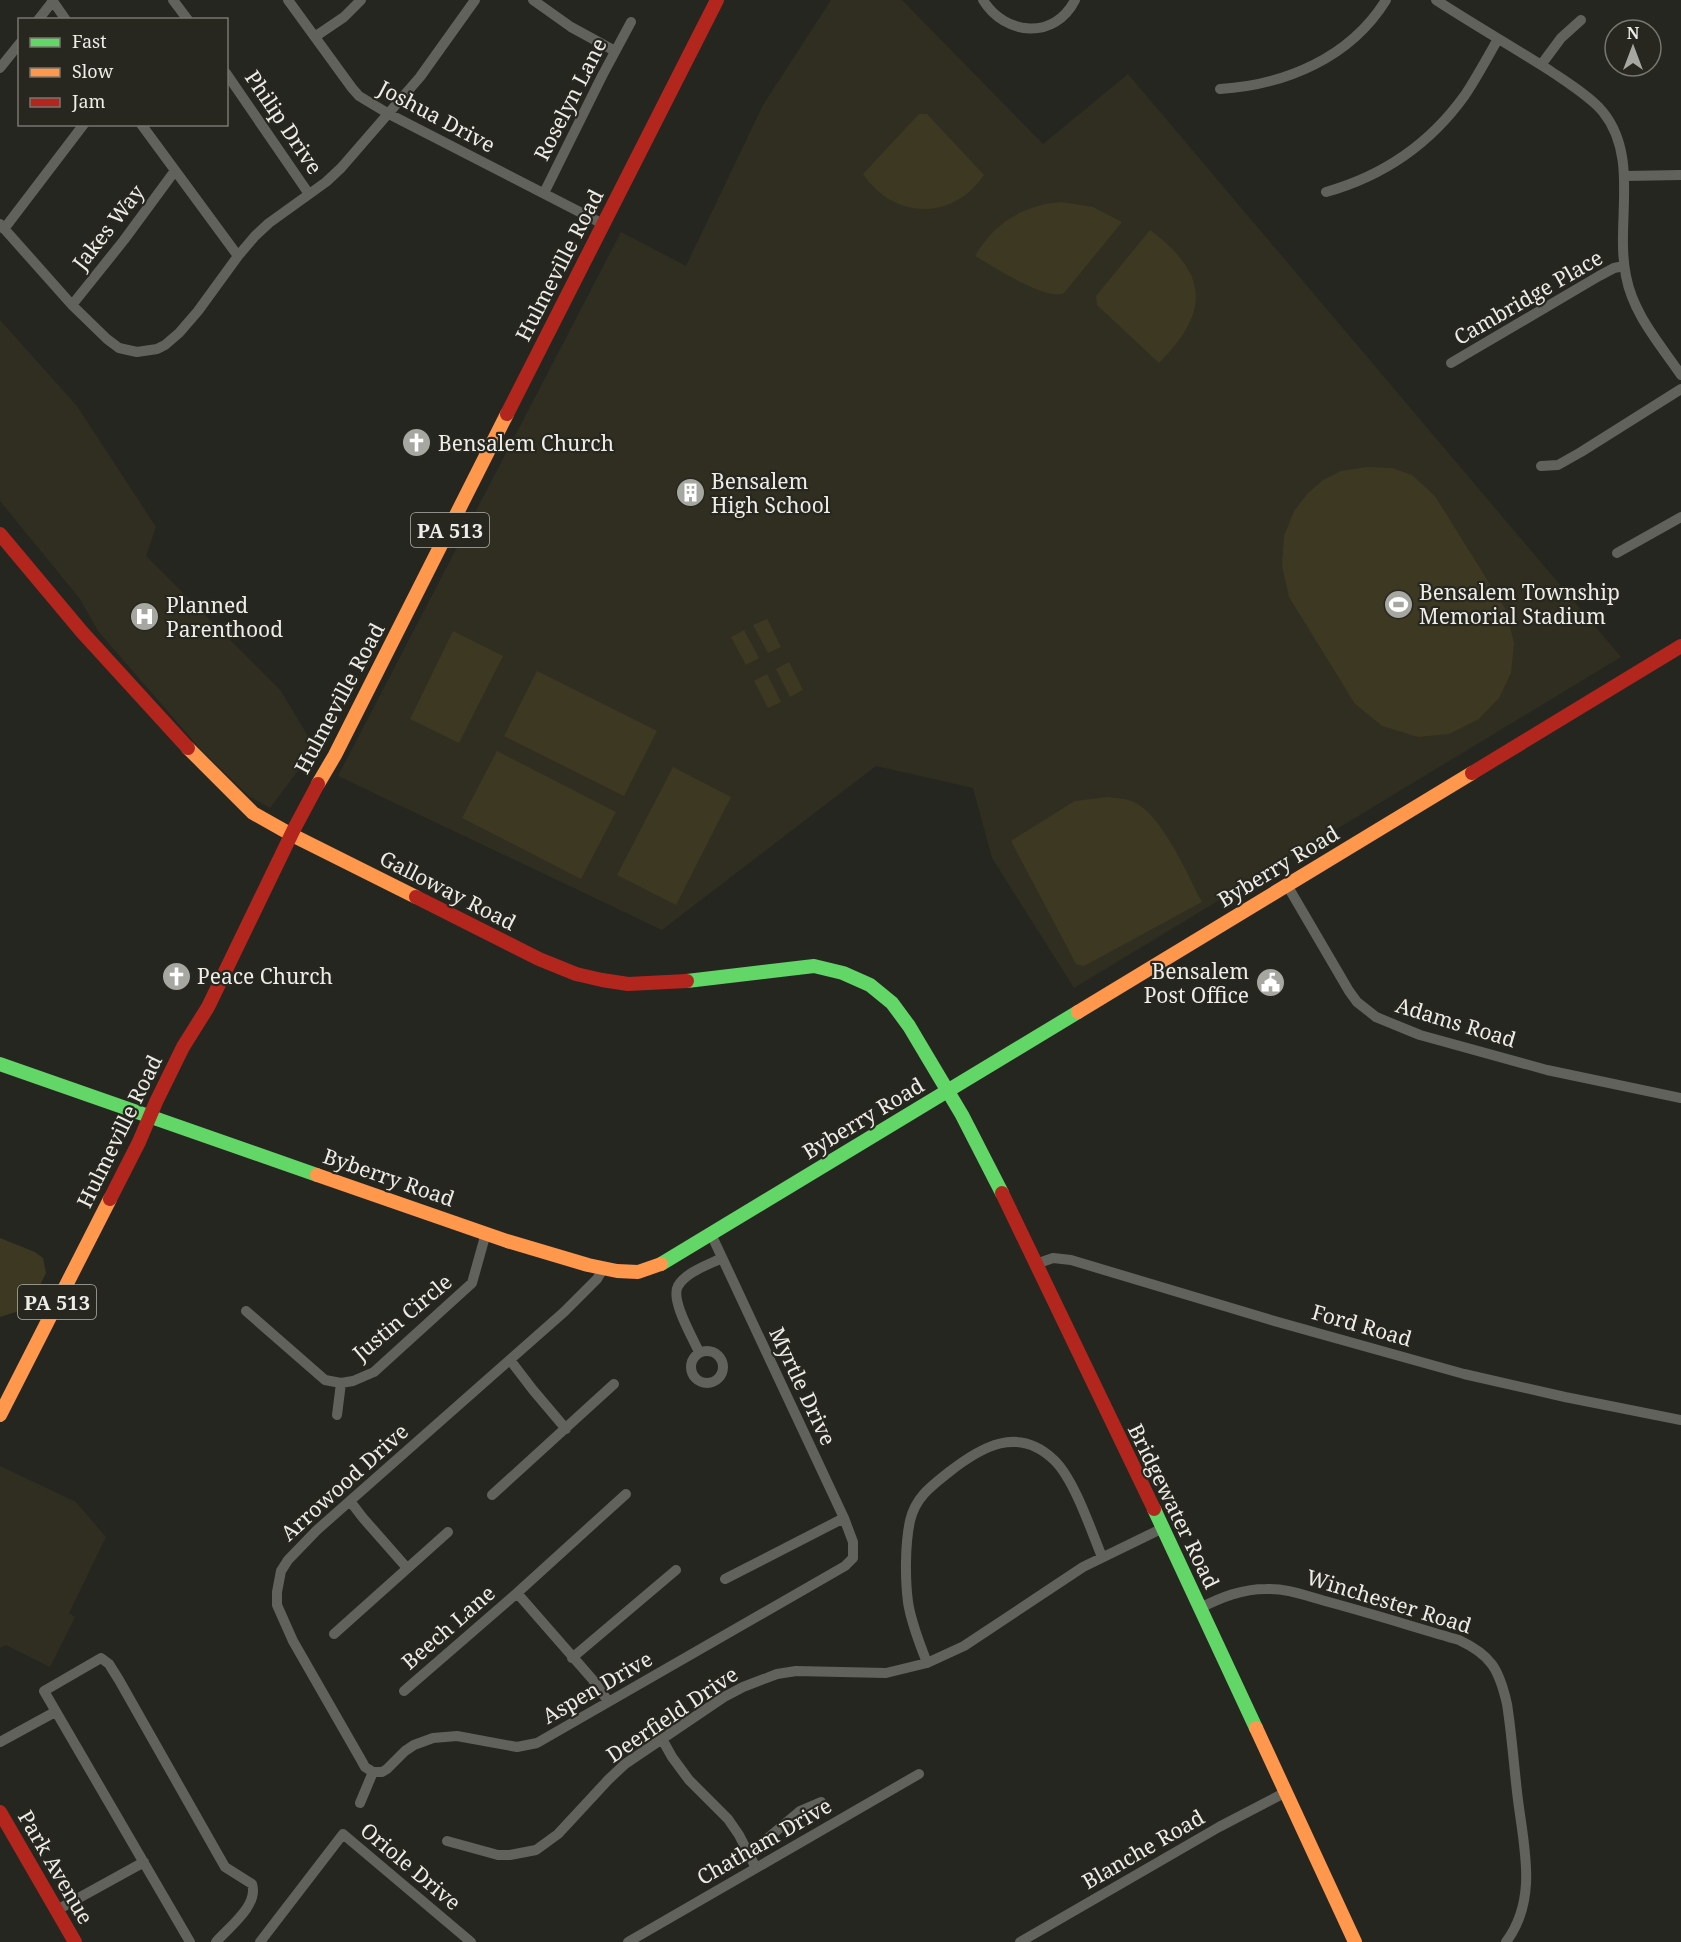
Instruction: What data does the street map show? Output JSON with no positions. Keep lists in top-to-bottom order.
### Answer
{
  "streets": {
    "main road": [
      "Hulmeville Road",
      "PA 513",
      "Byberry Road",
      "Galloway Road",
      "Bridgewater Road",
      "Park Avenue"
    ],
    "street": [
      "Roselyn Lane",
      "Joshua Drive",
      "Philip Drive",
      "Jakes Way",
      "Cambridge Place",
      "Adams Road",
      "Justin Circle",
      "Ford Road",
      "Myrtle Drive",
      "Arrowood Drive",
      "Winchester Road",
      "Beech Lane",
      "Aspen Drive",
      "Deerfield Drive",
      "Chatham Drive",
      "Blanche Road",
      "Oriole Drive"
    ]
  },
  "crossings": [
    ["Roselyn Lane", "Joshua Drive"],
    ["Joshua Drive", "Hulmeville Road"],
    ["Hulmeville Road", "Byberry Road"],
    ["Hulmeville Road", "Galloway Road"],
    ["Byberry Road", "Galloway Road"],
    ["Byberry Road", "Adams Road"],
    ["Byberry Road", "Justin Circle"],
    ["Byberry Road", "Myrtle Drive"],
    ["Byberry Road", "Arrowood Drive"],
    ["Byberry Road", "Bridgewater Road"],
    ["Galloway Road", "Bridgewater Road"],
    ["Ford Road", "Bridgewater Road"],
    ["Myrtle Drive", "Aspen Drive"],
    ["Arrowood Drive", "Aspen Drive"],
    ["Bridgewater Road", "Winchester Road"],
    ["Bridgewater Road", "Deerfield Drive"],
    ["Bridgewater Road", "Blanche Road"],
    ["Beech Lane", "Aspen Drive"]
  ],
  "places": {
    "church": ["Bensalem Church", "Peace Church"],
    "building": ["Bensalem High School"],
    "sports": ["Bensalem Township Memorial Stadium"],
    "hospital": ["Planned Parenthood"],
    "public building": ["Bensalem Post Office"]
  },
  "legend": ["Fast", "Slow", "Jam"],
  "north": "top"
}
